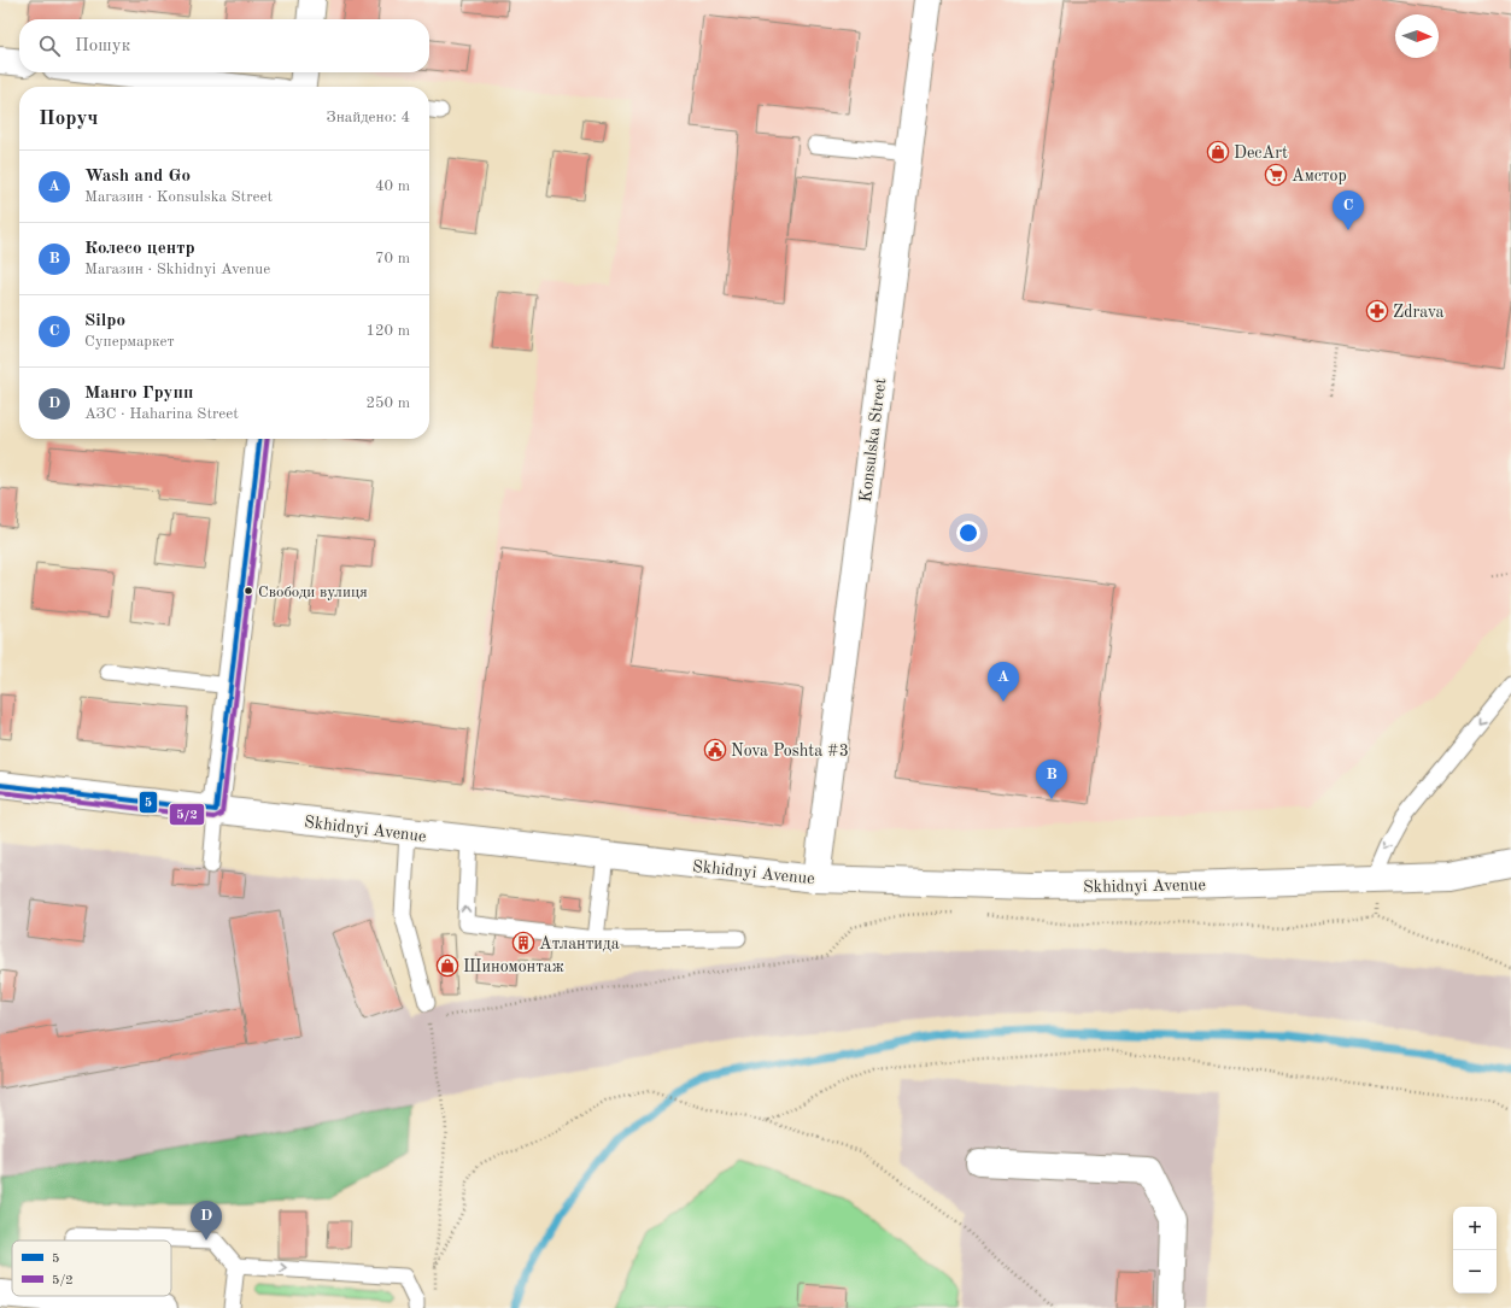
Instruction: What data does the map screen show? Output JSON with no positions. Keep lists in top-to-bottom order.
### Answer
{
  "streets": {
    "main road": ["Konsulska Street", "Skhidnyi Avenue"]
  },
  "crossings": [
    ["Konsulska Street", "Skhidnyi Avenue"]
  ],
  "places": {
    "shop": ["DecArt", "Шиномонтаж"],
    "supermarket": ["Амстор"],
    "pharmacy": ["Zdrava"],
    "other": ["Свободи вулиця"],
    "public building": ["Nova Poshta #3"],
    "building": ["Атлантида"]
  },
  "lines": ["transit line 5", "transit line 5/2"],
  "legend": ["5", "5/2"],
  "north": "right",
  "page": {
    "search": "Пошук",
    "heading": ["Поруч", "Знайдено: 4"],
    "list": [
      {
        "mark": "A",
        "name": "Wash and Go",
        "note": "Магазин · Konsulska Street",
        "value": "40 m"
      },
      {
        "mark": "B",
        "name": "Колесо центр",
        "note": "Магазин · Skhidnyi Avenue",
        "value": "70 m"
      },
      {
        "mark": "C",
        "name": "Silpo",
        "note": "Супермаркет",
        "value": "120 m"
      },
      {
        "mark": "D",
        "name": "Манго Групп",
        "note": "АЗС · Haharina Street",
        "value": "250 m"
      }
    ],
    "pins": [
      "C",
      "A",
      "B",
      "D"
    ],
    "map_buttons": ["+", "−"]
  }
}
